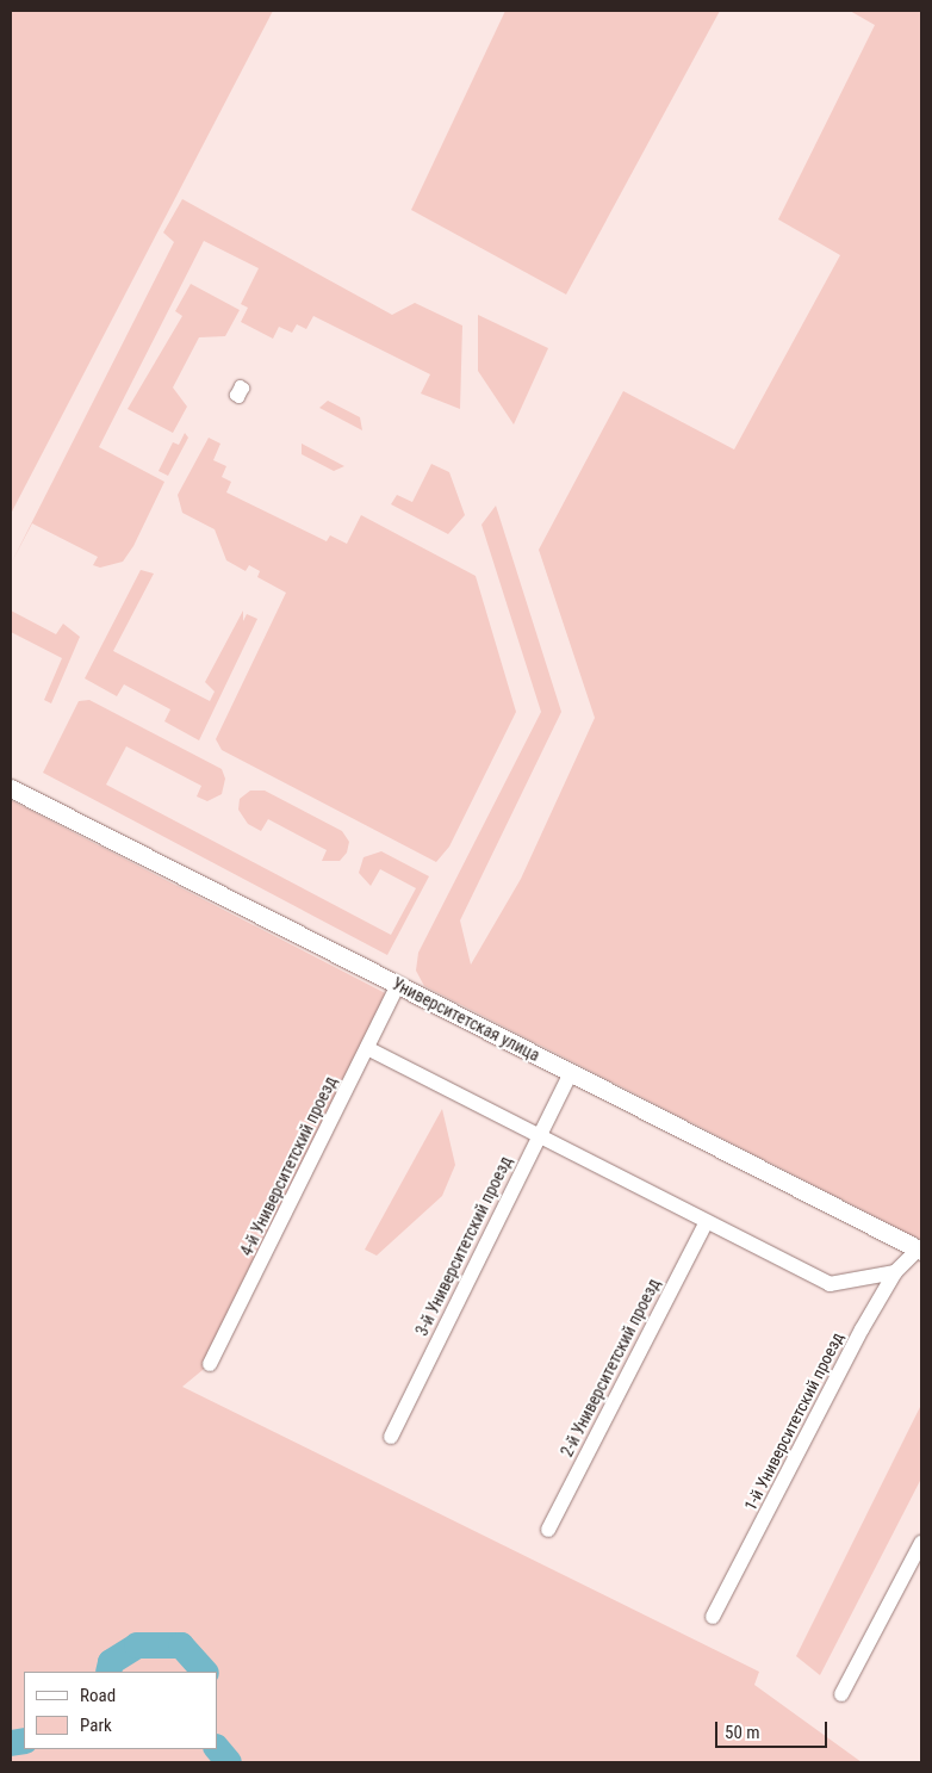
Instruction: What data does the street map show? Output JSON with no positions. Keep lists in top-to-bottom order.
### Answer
{
  "streets": {
    "street": [
      "Университетская улица",
      "4-й Университетский проезд",
      "3-й Университетский проезд",
      "2-й Университетский проезд",
      "1-й Университетский проезд"
    ]
  },
  "crossings": [
    ["Университетская улица", "4-й Университетский проезд"],
    ["Университетская улица", "3-й Университетский проезд"],
    ["Университетская улица", "1-й Университетский проезд"]
  ],
  "legend": ["Road", "Park"],
  "scale_bar": "50 m"
}
